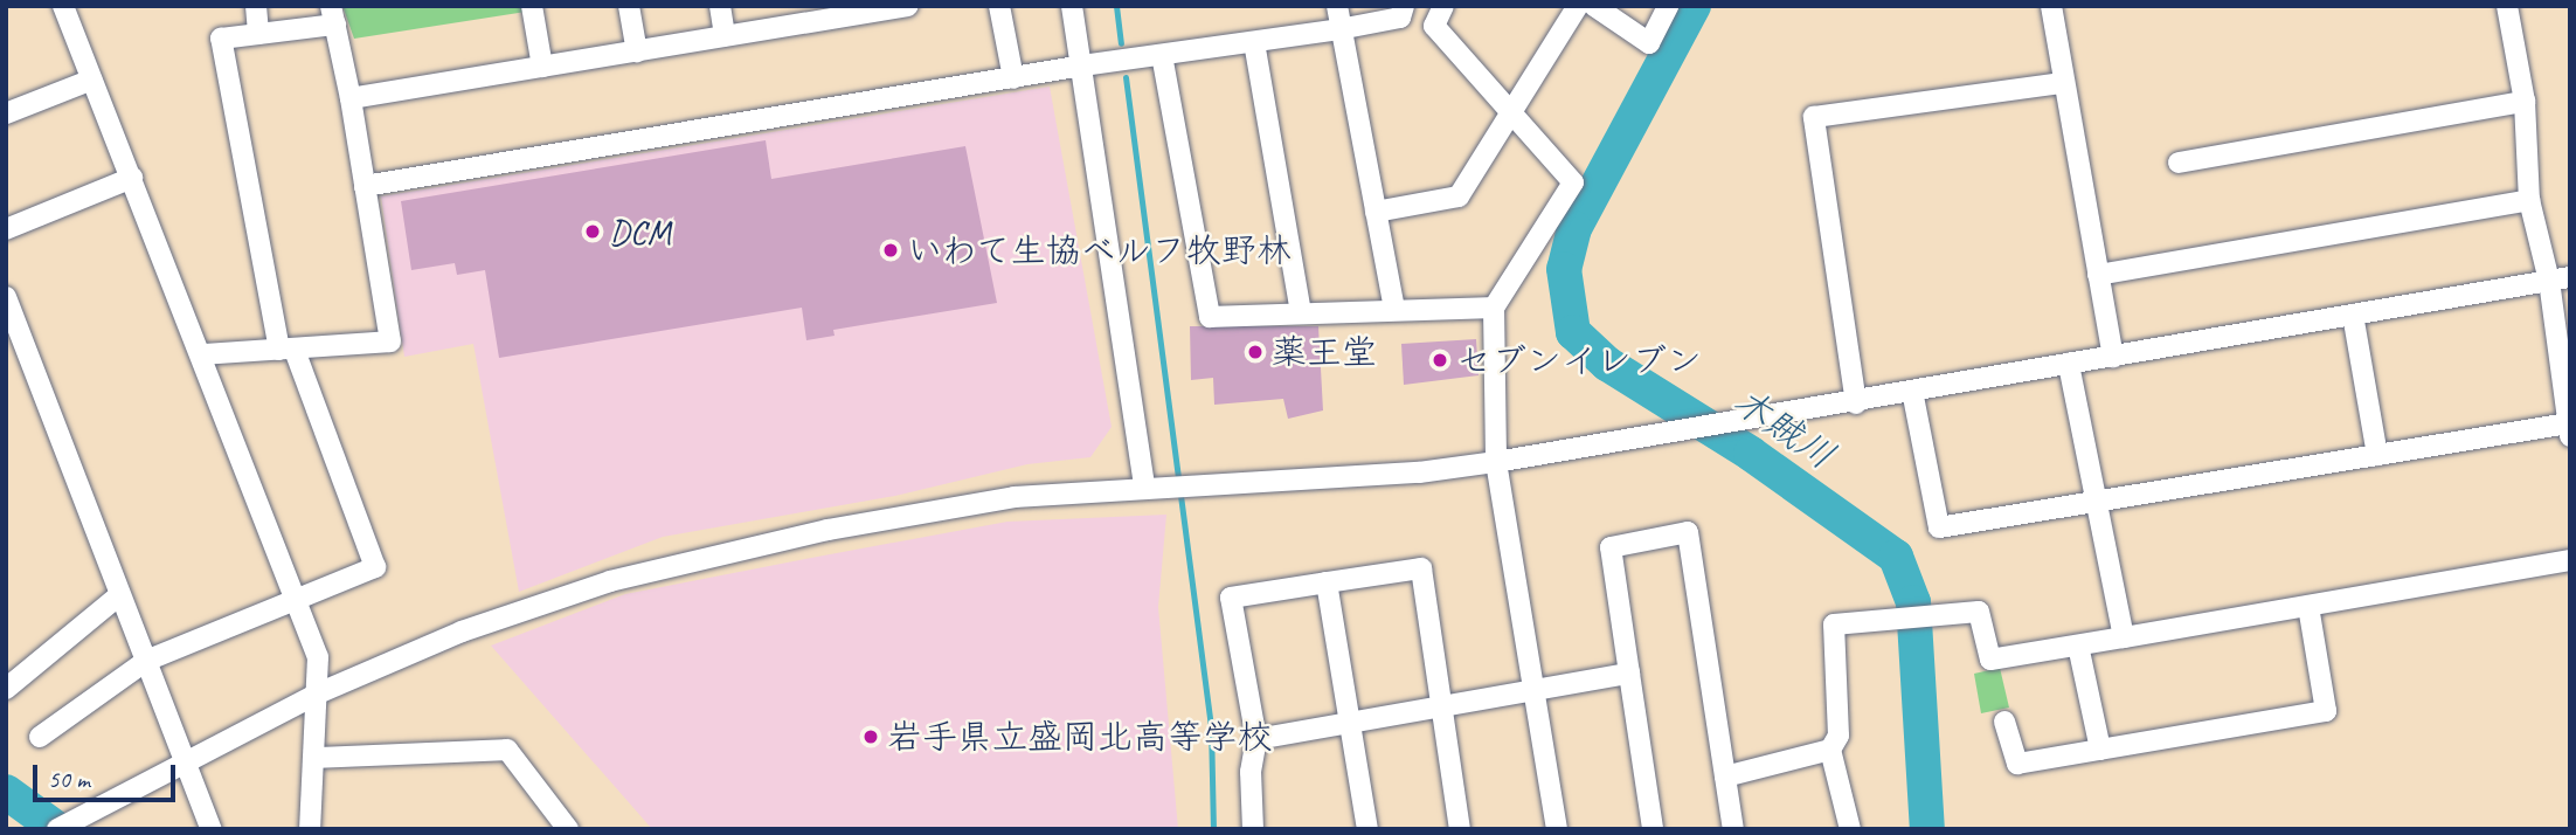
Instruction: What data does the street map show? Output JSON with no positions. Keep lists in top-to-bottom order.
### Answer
{
  "water": ["木賊川"],
  "places": [
    "DCM",
    "いわて生協ベルフ牧野林",
    "薬王堂",
    "セブンイレブン",
    "岩手県立盛岡北高等学校"
  ],
  "scale_bar": "50 m"
}
